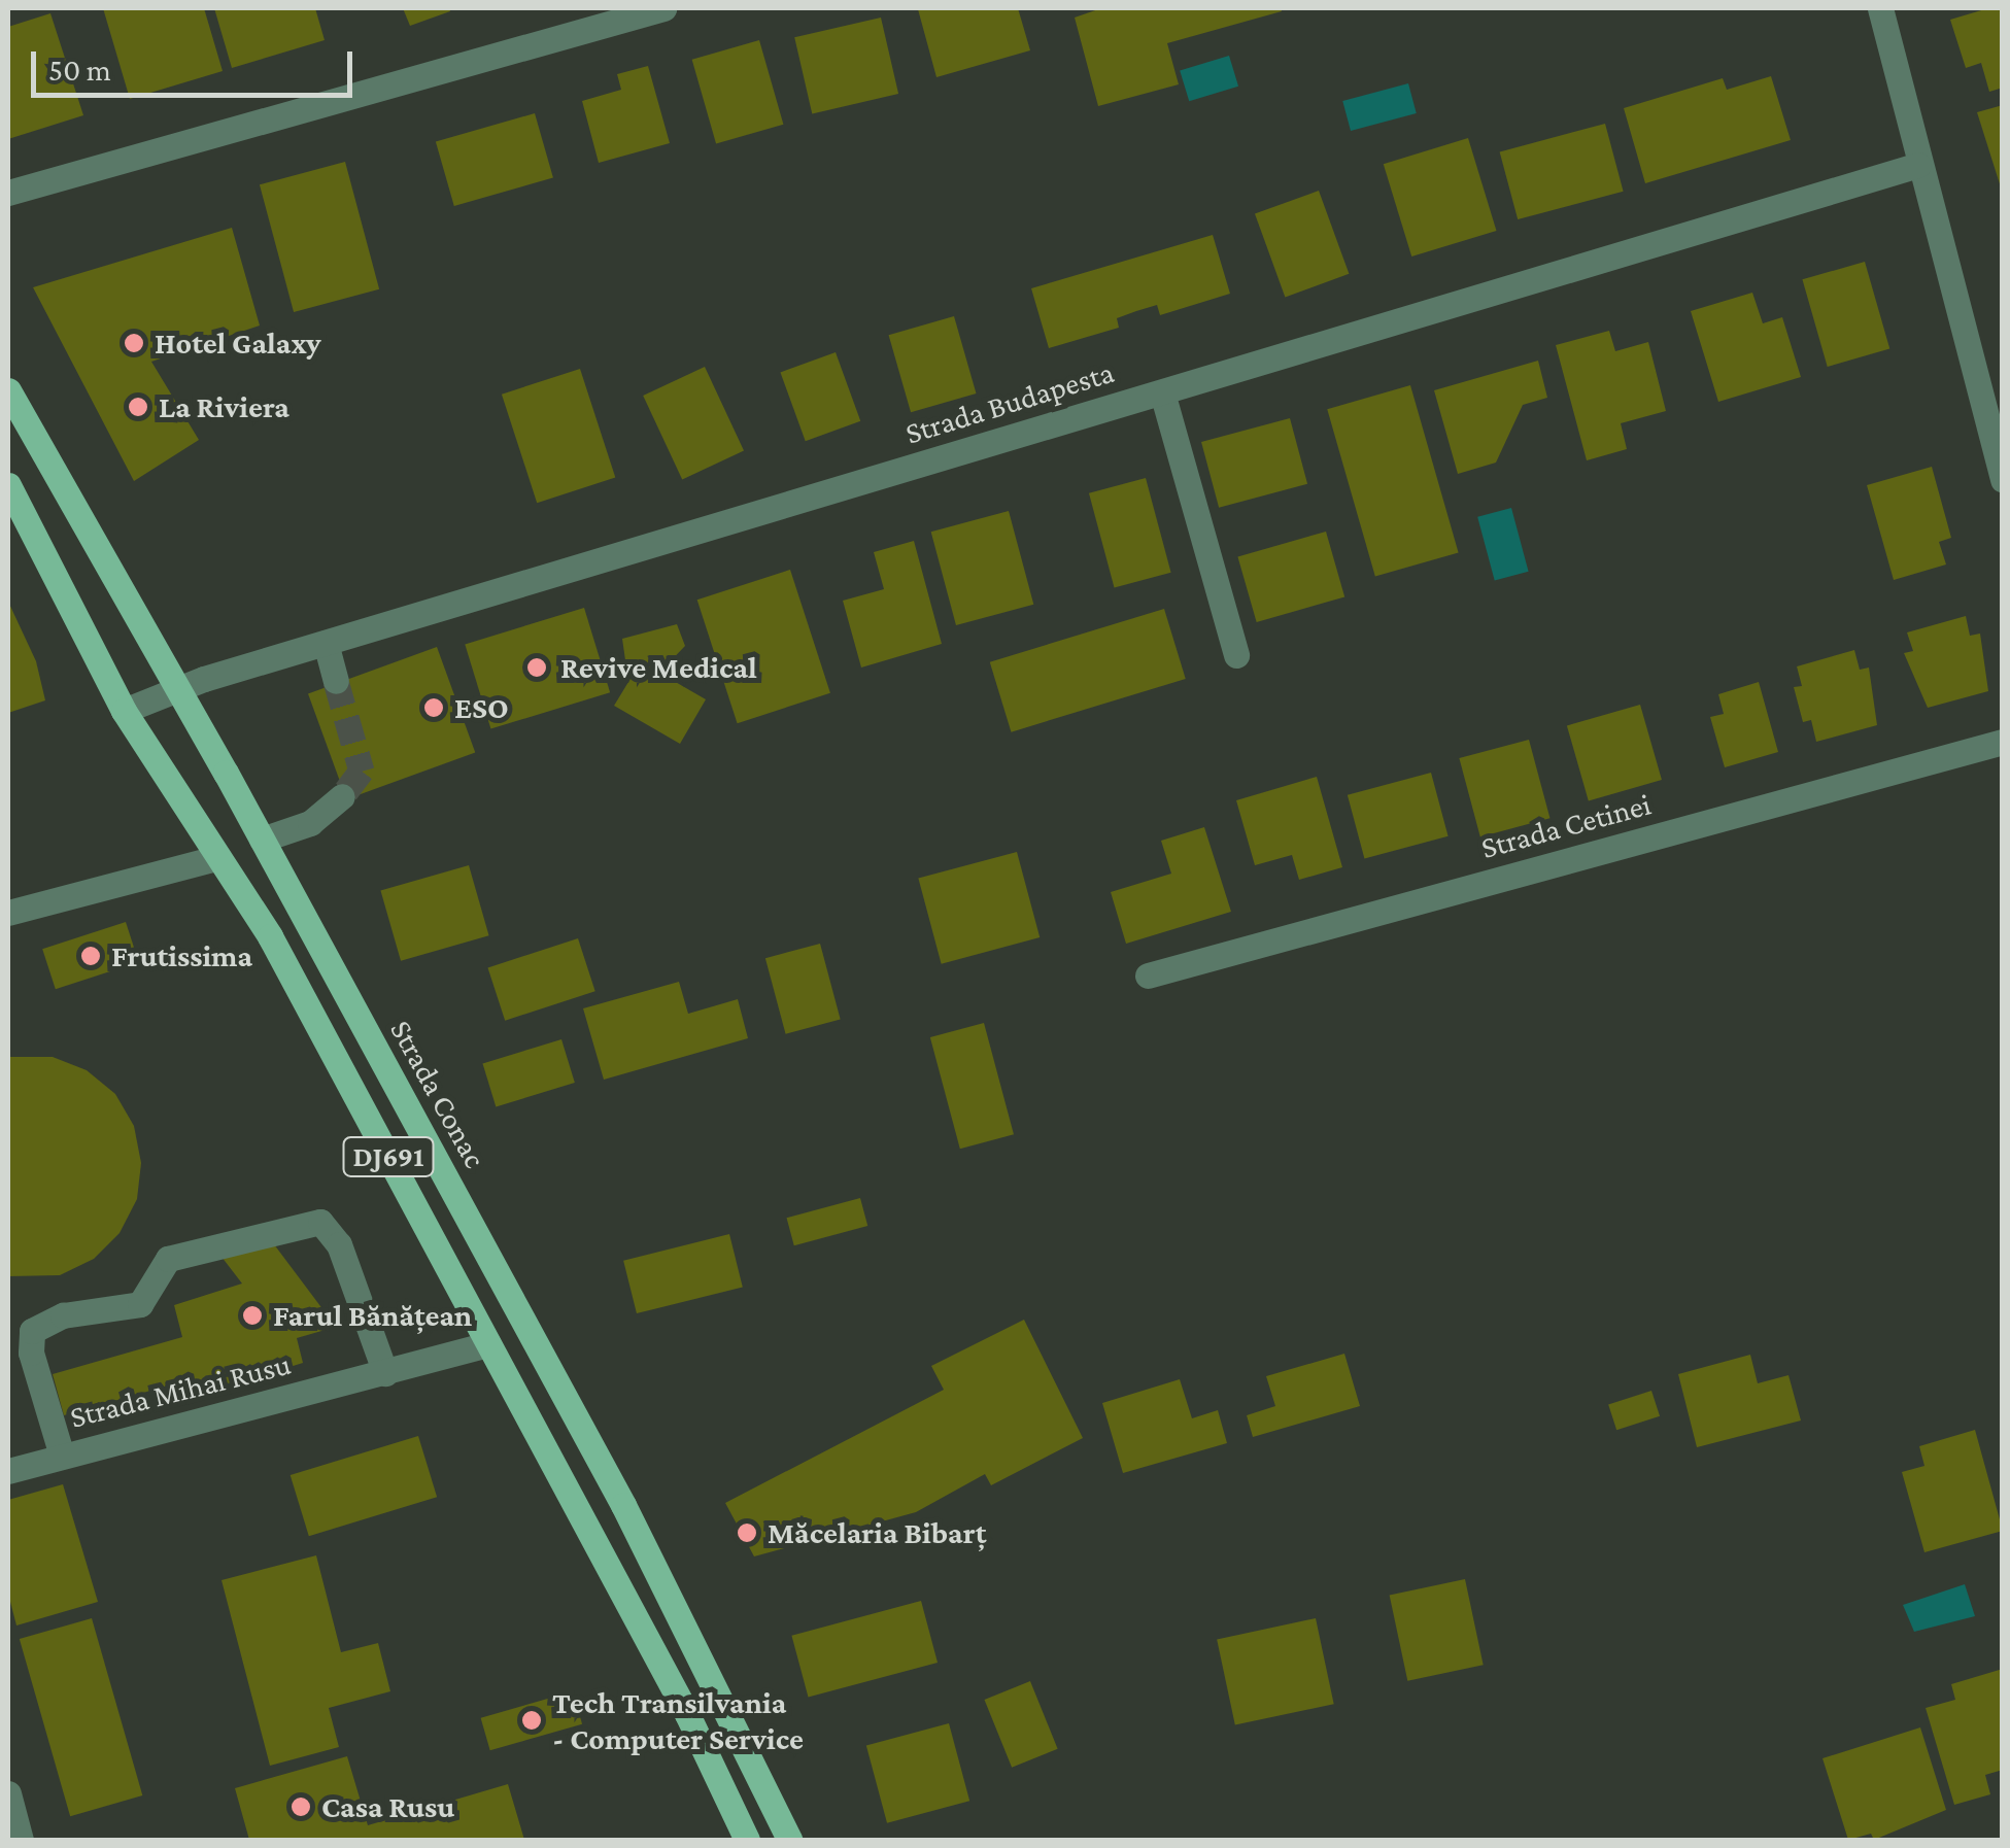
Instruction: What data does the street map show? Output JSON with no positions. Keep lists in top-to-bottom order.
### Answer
{
  "streets": {
    "main road": ["Strada Conac", "DJ691"],
    "street": ["Strada Budapesta", "Strada Cetinei", "Strada Mihai Rusu"]
  },
  "crossings": [
    ["Strada Budapesta", "Strada Conac"],
    ["Strada Budapesta", "DJ691"],
    ["DJ691", "Strada Mihai Rusu"]
  ],
  "places": [
    "Hotel Galaxy",
    "La Riviera",
    "Revive Medical",
    "ESO",
    "Frutissima",
    "Farul Bănățean",
    "Măcelaria Bibarț",
    "Tech Transilvania - Computer Service",
    "Casa Rusu"
  ],
  "scale_bar": "50 m"
}
